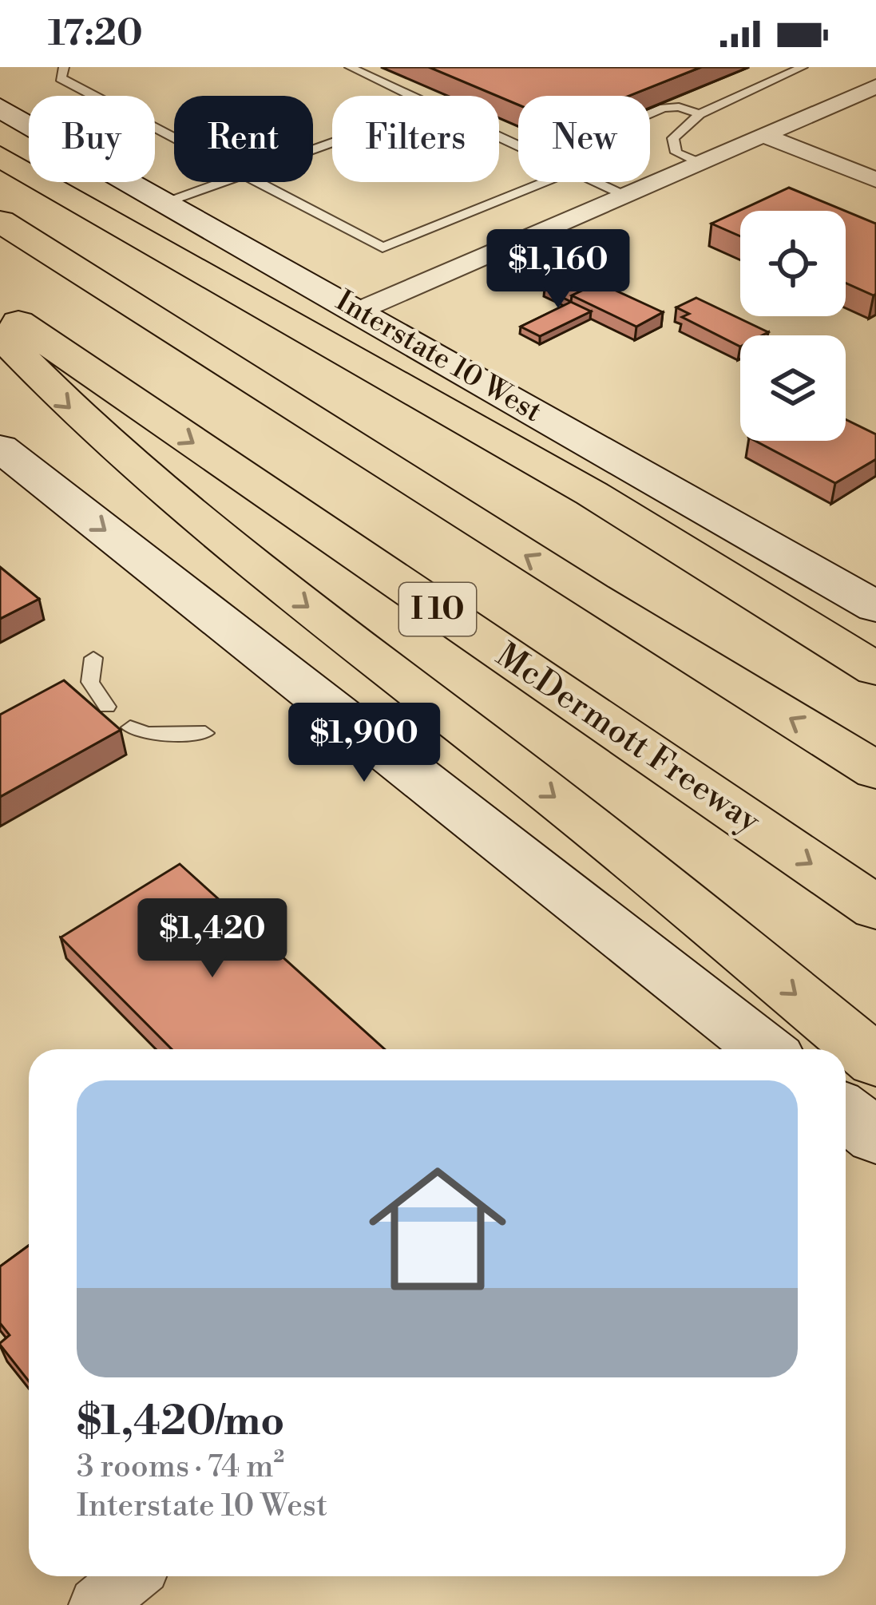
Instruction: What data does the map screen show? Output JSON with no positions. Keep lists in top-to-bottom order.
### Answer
{
  "streets": {
    "highway": ["I 10", "McDermott Freeway"],
    "main road": ["Interstate 10 West"]
  },
  "page": {
    "status": "17:20",
    "chip": [
      "Buy",
      "Rent",
      "Filters",
      "New"
    ],
    "price": ["$1,160", "$1,900", "$1,420"],
    "list": [
      {
        "name": "$1,420/mo",
        "note": "3 rooms · 74 m² · Interstate 10 West"
      }
    ]
  }
}
